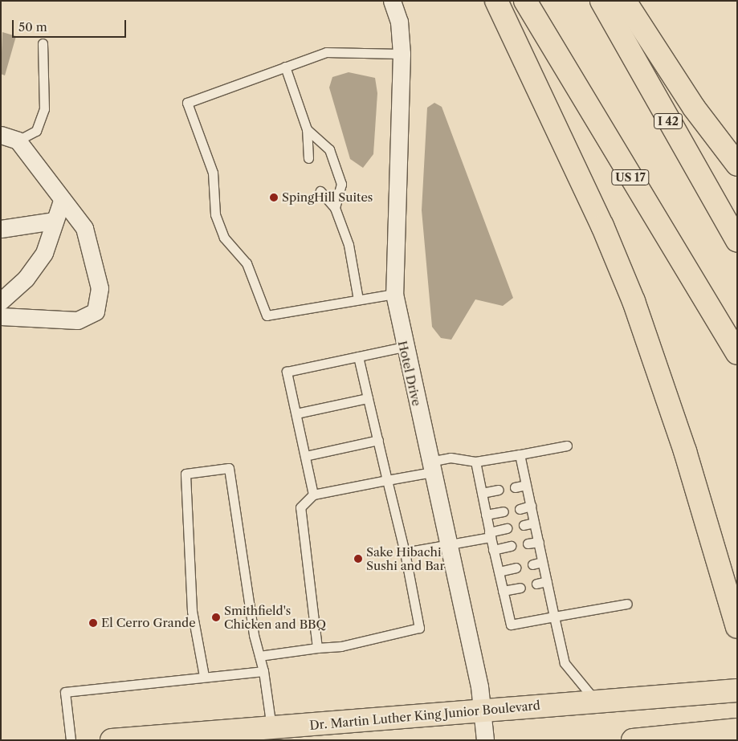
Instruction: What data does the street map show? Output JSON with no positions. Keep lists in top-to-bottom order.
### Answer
{
  "streets": {
    "main road": ["I 42", "US 17", "Dr. Martin Luther King Junior Boulevard"],
    "street": ["Hotel Drive"]
  },
  "crossings": [
    ["Hotel Drive", "Dr. Martin Luther King Junior Boulevard"]
  ],
  "places": [
    "SpingHill Suites",
    "Sake Hibachi Sushi and Bar",
    "Smithfield's Chicken and BBQ",
    "El Cerro Grande"
  ],
  "scale_bar": "50 m"
}
